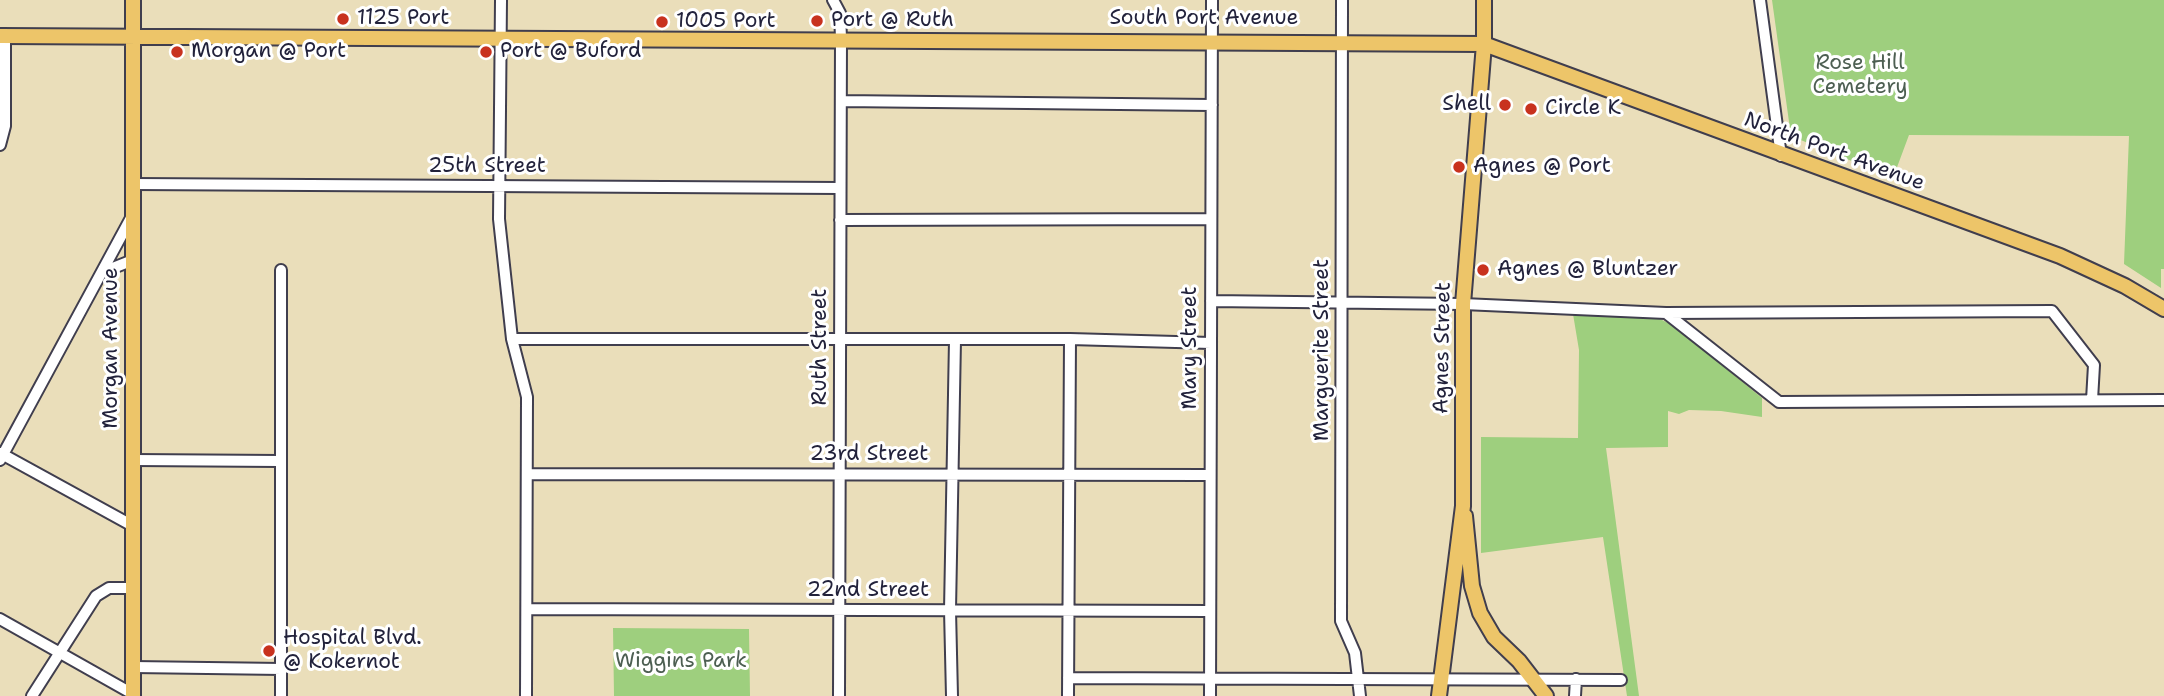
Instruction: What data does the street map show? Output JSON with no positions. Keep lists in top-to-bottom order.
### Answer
{
  "streets": {
    "main road": [
      "South Port Avenue",
      "North Port Avenue",
      "Morgan Avenue",
      "Agnes Street"
    ],
    "street": [
      "25th Street",
      "Ruth Street",
      "Mary Street",
      "Marguerite Street",
      "23rd Street",
      "22nd Street"
    ]
  },
  "crossings": [
    ["South Port Avenue", "North Port Avenue"],
    ["South Port Avenue", "Ruth Street"],
    ["South Port Avenue", "Morgan Avenue"],
    ["South Port Avenue", "Mary Street"],
    ["South Port Avenue", "Agnes Street"],
    ["South Port Avenue", "Marguerite Street"],
    ["North Port Avenue", "Agnes Street"],
    ["25th Street", "Ruth Street"],
    ["25th Street", "Morgan Avenue"],
    ["Ruth Street", "23rd Street"],
    ["Ruth Street", "22nd Street"],
    ["Mary Street", "23rd Street"],
    ["Mary Street", "22nd Street"]
  ],
  "parks": ["Rose Hill Cemetery", "Wiggins Park"],
  "places": [
    "1125 Port",
    "Port @ Ruth",
    "1005 Port",
    "Morgan @ Port",
    "Port @ Buford",
    "Shell",
    "Circle K",
    "Agnes @ Port",
    "Agnes @ Bluntzer",
    "Hospital Blvd. @ Kokernot"
  ]
}
